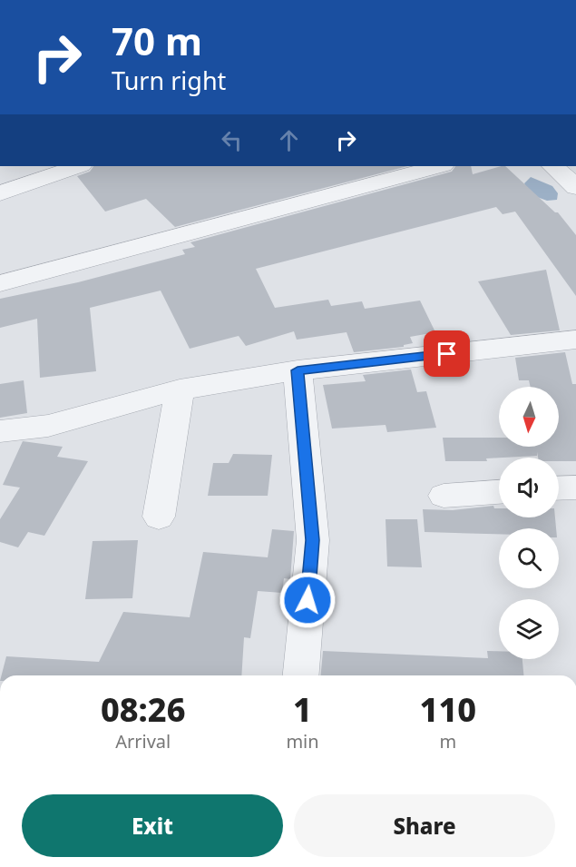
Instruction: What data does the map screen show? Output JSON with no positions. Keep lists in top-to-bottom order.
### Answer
{
  "north": "bottom",
  "page": {
    "turn": ["70 m", "Turn right"],
    "eta": [
      "08:26",
      "Arrival",
      "1",
      "min",
      "110",
      "m"
    ],
    "buttons": ["Exit", "Share"]
  }
}
